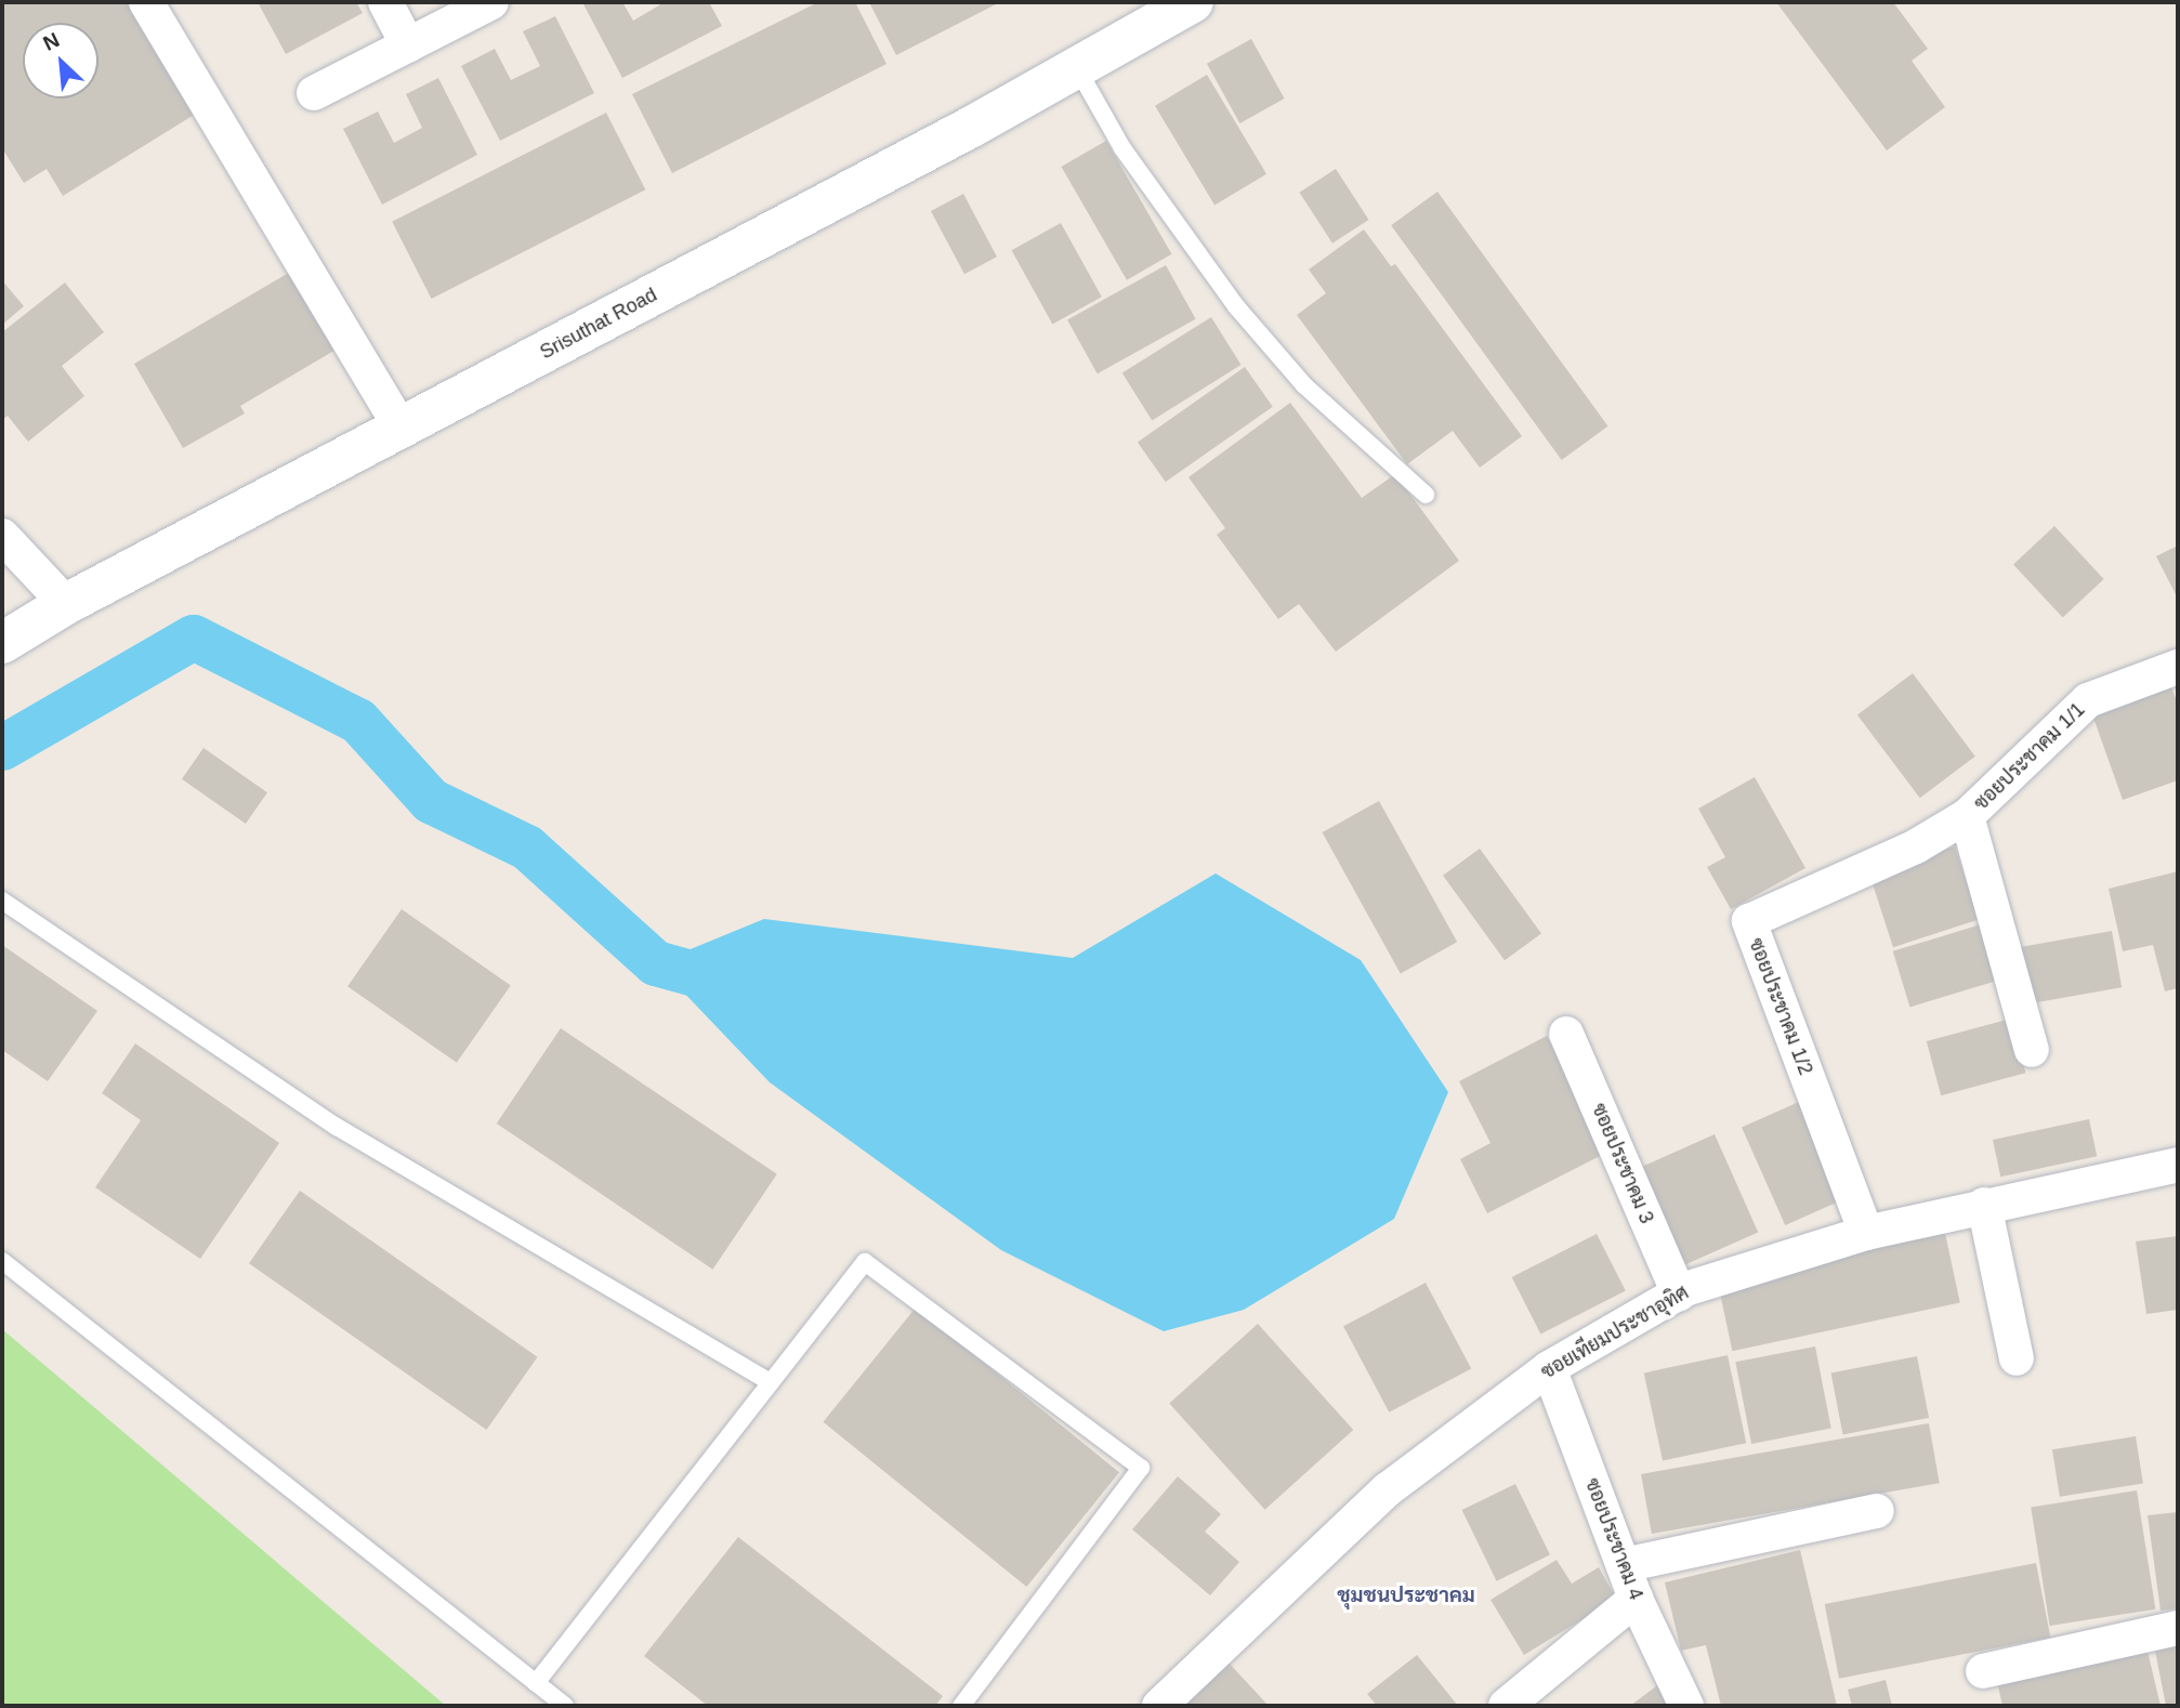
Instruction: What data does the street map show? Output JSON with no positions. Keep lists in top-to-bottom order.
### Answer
{
  "streets": {
    "street": [
      "Srisuthat Road",
      "ซอยประชาคม 1/1",
      "ซอยประชาคม 1/2",
      "ซอยประชาคม 3",
      "ซอยเทียมประชาอุทิศ",
      "ซอยประชาคม 4"
    ]
  },
  "crossings": [
    ["ซอยประชาคม 1/1", "ซอยประชาคม 1/2"],
    ["ซอยประชาคม 1/2", "ซอยเทียมประชาอุทิศ"],
    ["ซอยประชาคม 3", "ซอยเทียมประชาอุทิศ"],
    ["ซอยเทียมประชาอุทิศ", "ซอยประชาคม 4"]
  ],
  "districts": ["ชุมชนประชาคม"],
  "north": "top left"
}
